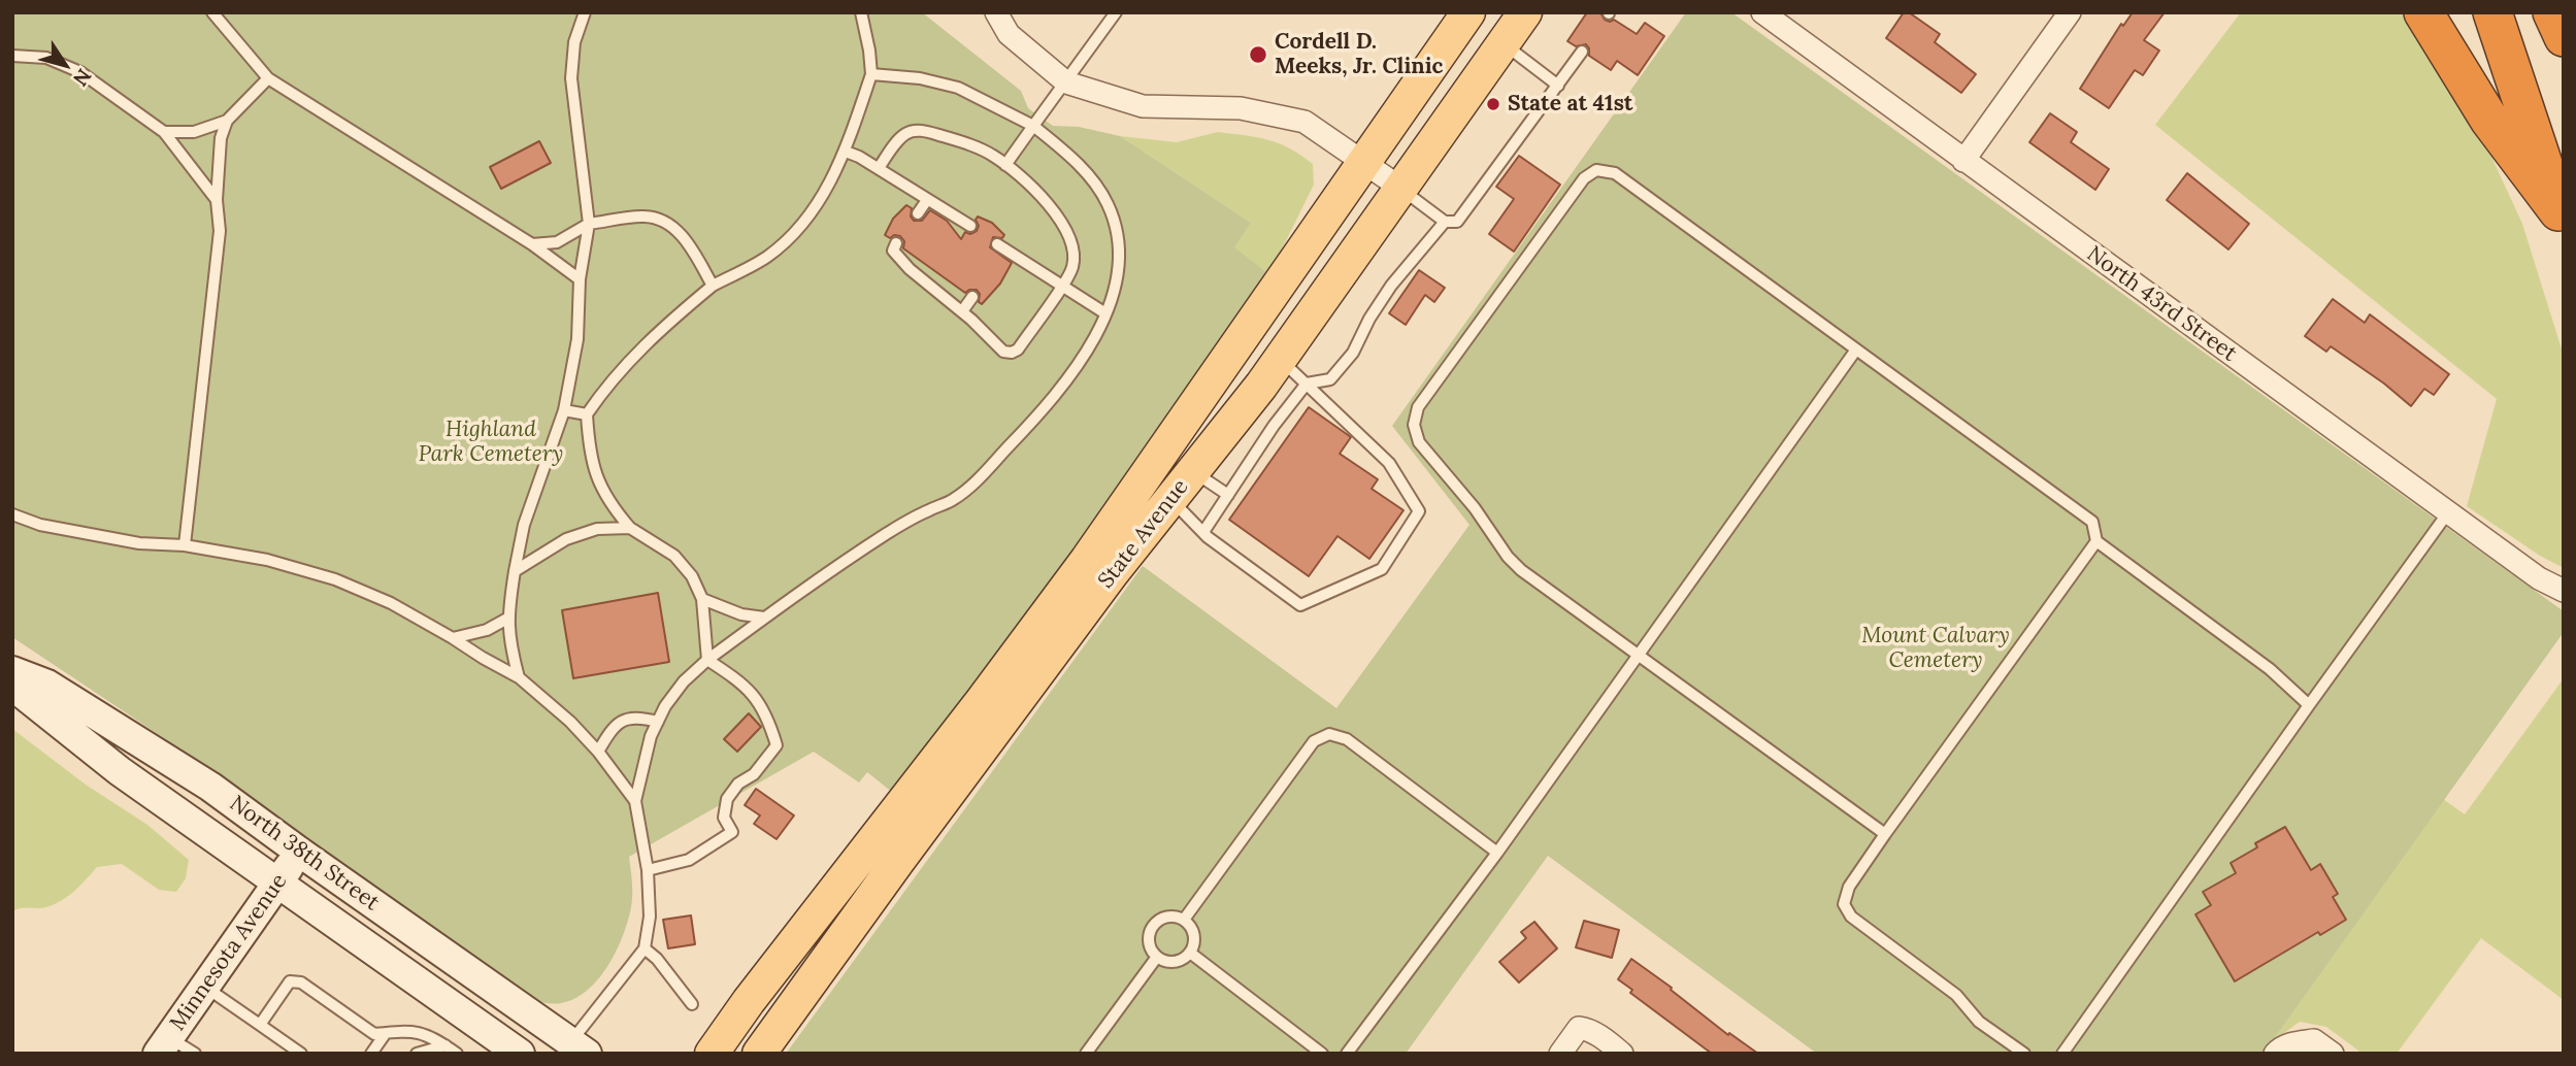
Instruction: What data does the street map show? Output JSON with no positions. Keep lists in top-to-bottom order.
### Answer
{
  "streets": {
    "main road": ["State Avenue", "North 38th Street", "Minnesota Avenue"],
    "street": ["North 43rd Street"]
  },
  "crossings": [
    ["North 38th Street", "Minnesota Avenue"]
  ],
  "parks": ["Highland Park Cemetery", "Mount Calvary Cemetery"],
  "places": ["Cordell D. Meeks, Jr. Clinic", "State at 41st"],
  "north": "bottom right"
}
